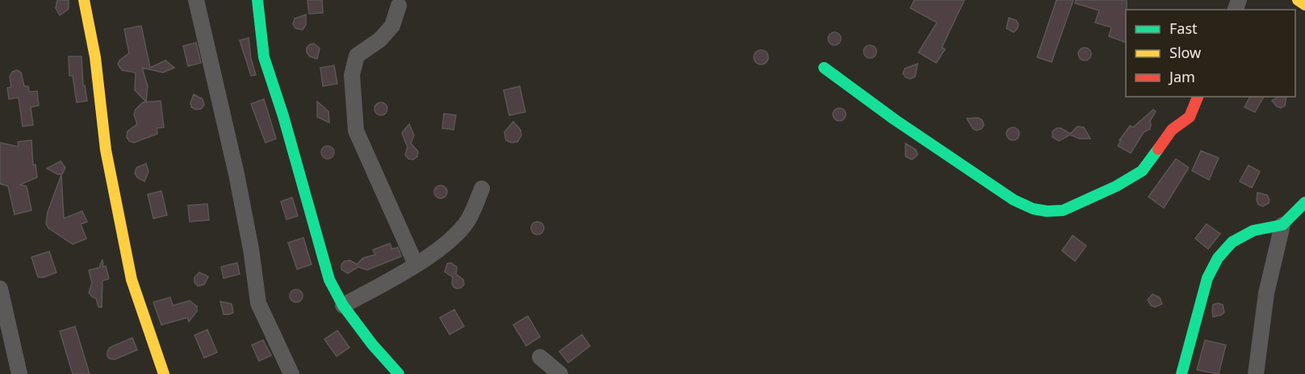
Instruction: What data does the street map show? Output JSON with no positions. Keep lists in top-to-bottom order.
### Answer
{
  "legend": ["Fast", "Slow", "Jam"]
}
